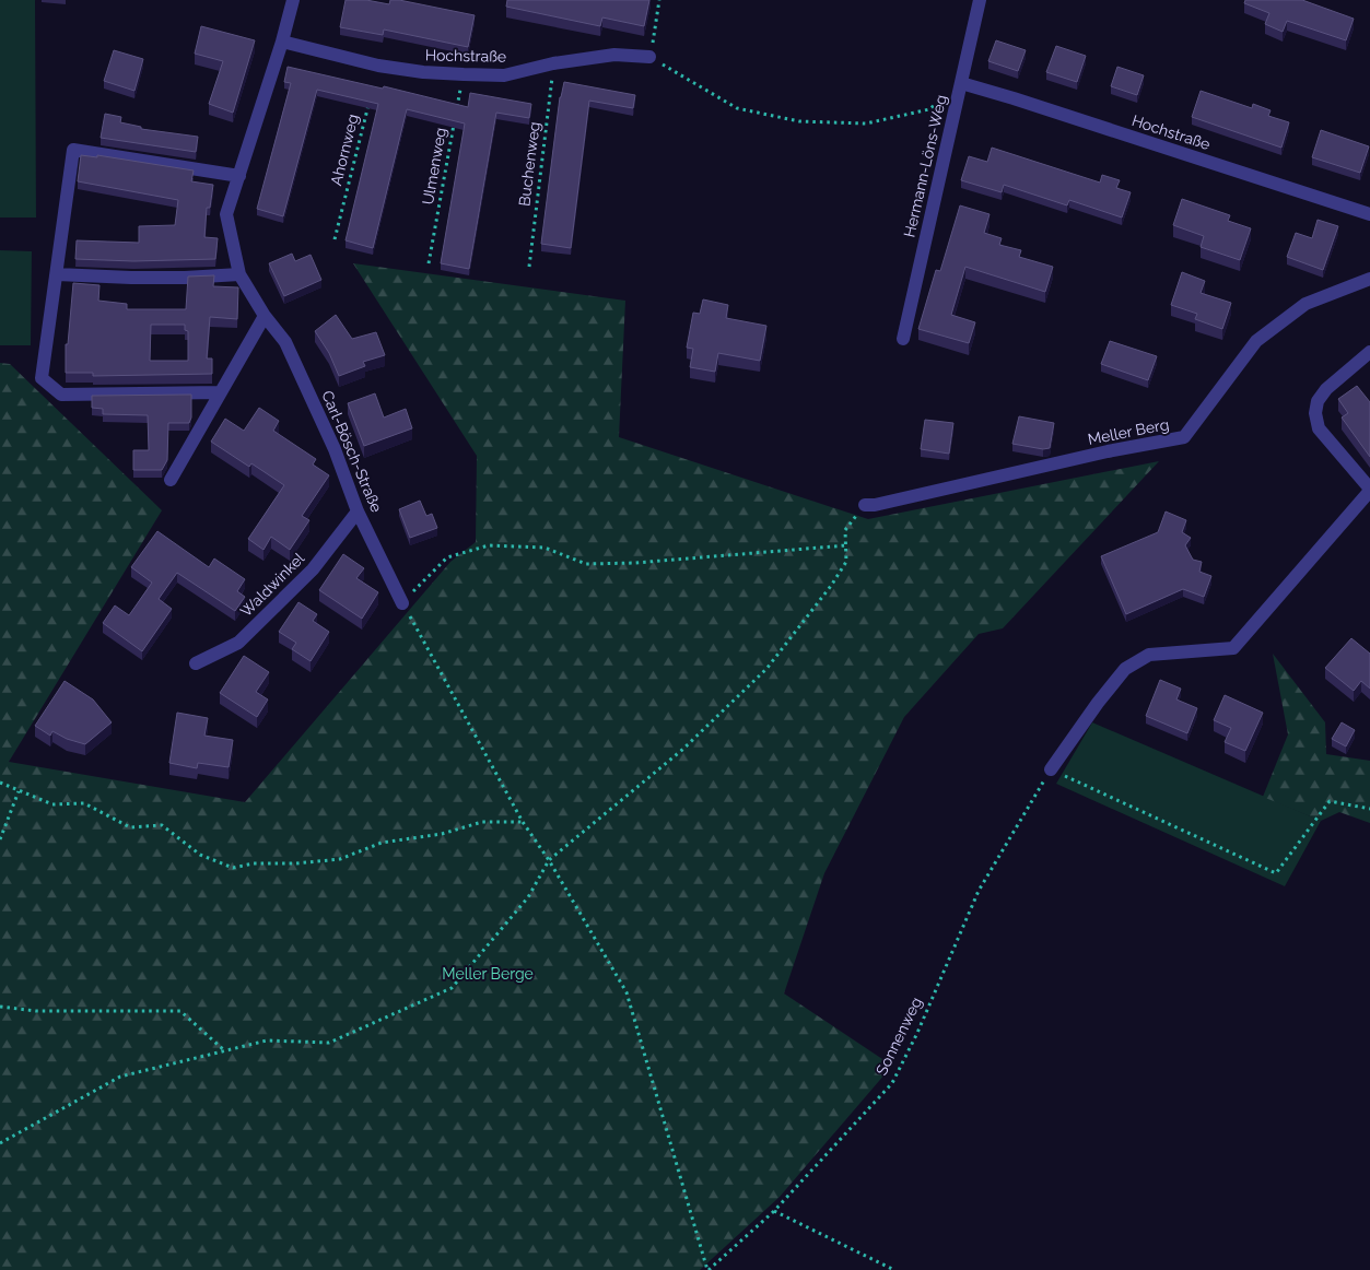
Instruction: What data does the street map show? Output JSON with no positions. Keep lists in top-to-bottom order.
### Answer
{
  "streets": {
    "street": [
      "Hochstraße",
      "Hermann-Löns-Weg",
      "Meller Berg",
      "Carl-Bösch-Straße",
      "Waldwinkel"
    ],
    "path": [
      "Ahornweg",
      "Buchenweg",
      "Ulmenweg",
      "Sonnenweg"
    ]
  },
  "crossings": [
    ["Hochstraße", "Buchenweg"],
    ["Hochstraße", "Ulmenweg"],
    ["Hochstraße", "Hermann-Löns-Weg"],
    ["Hochstraße", "Carl-Bösch-Straße"],
    ["Carl-Bösch-Straße", "Waldwinkel"]
  ],
  "parks": ["Meller Berge"]
}
